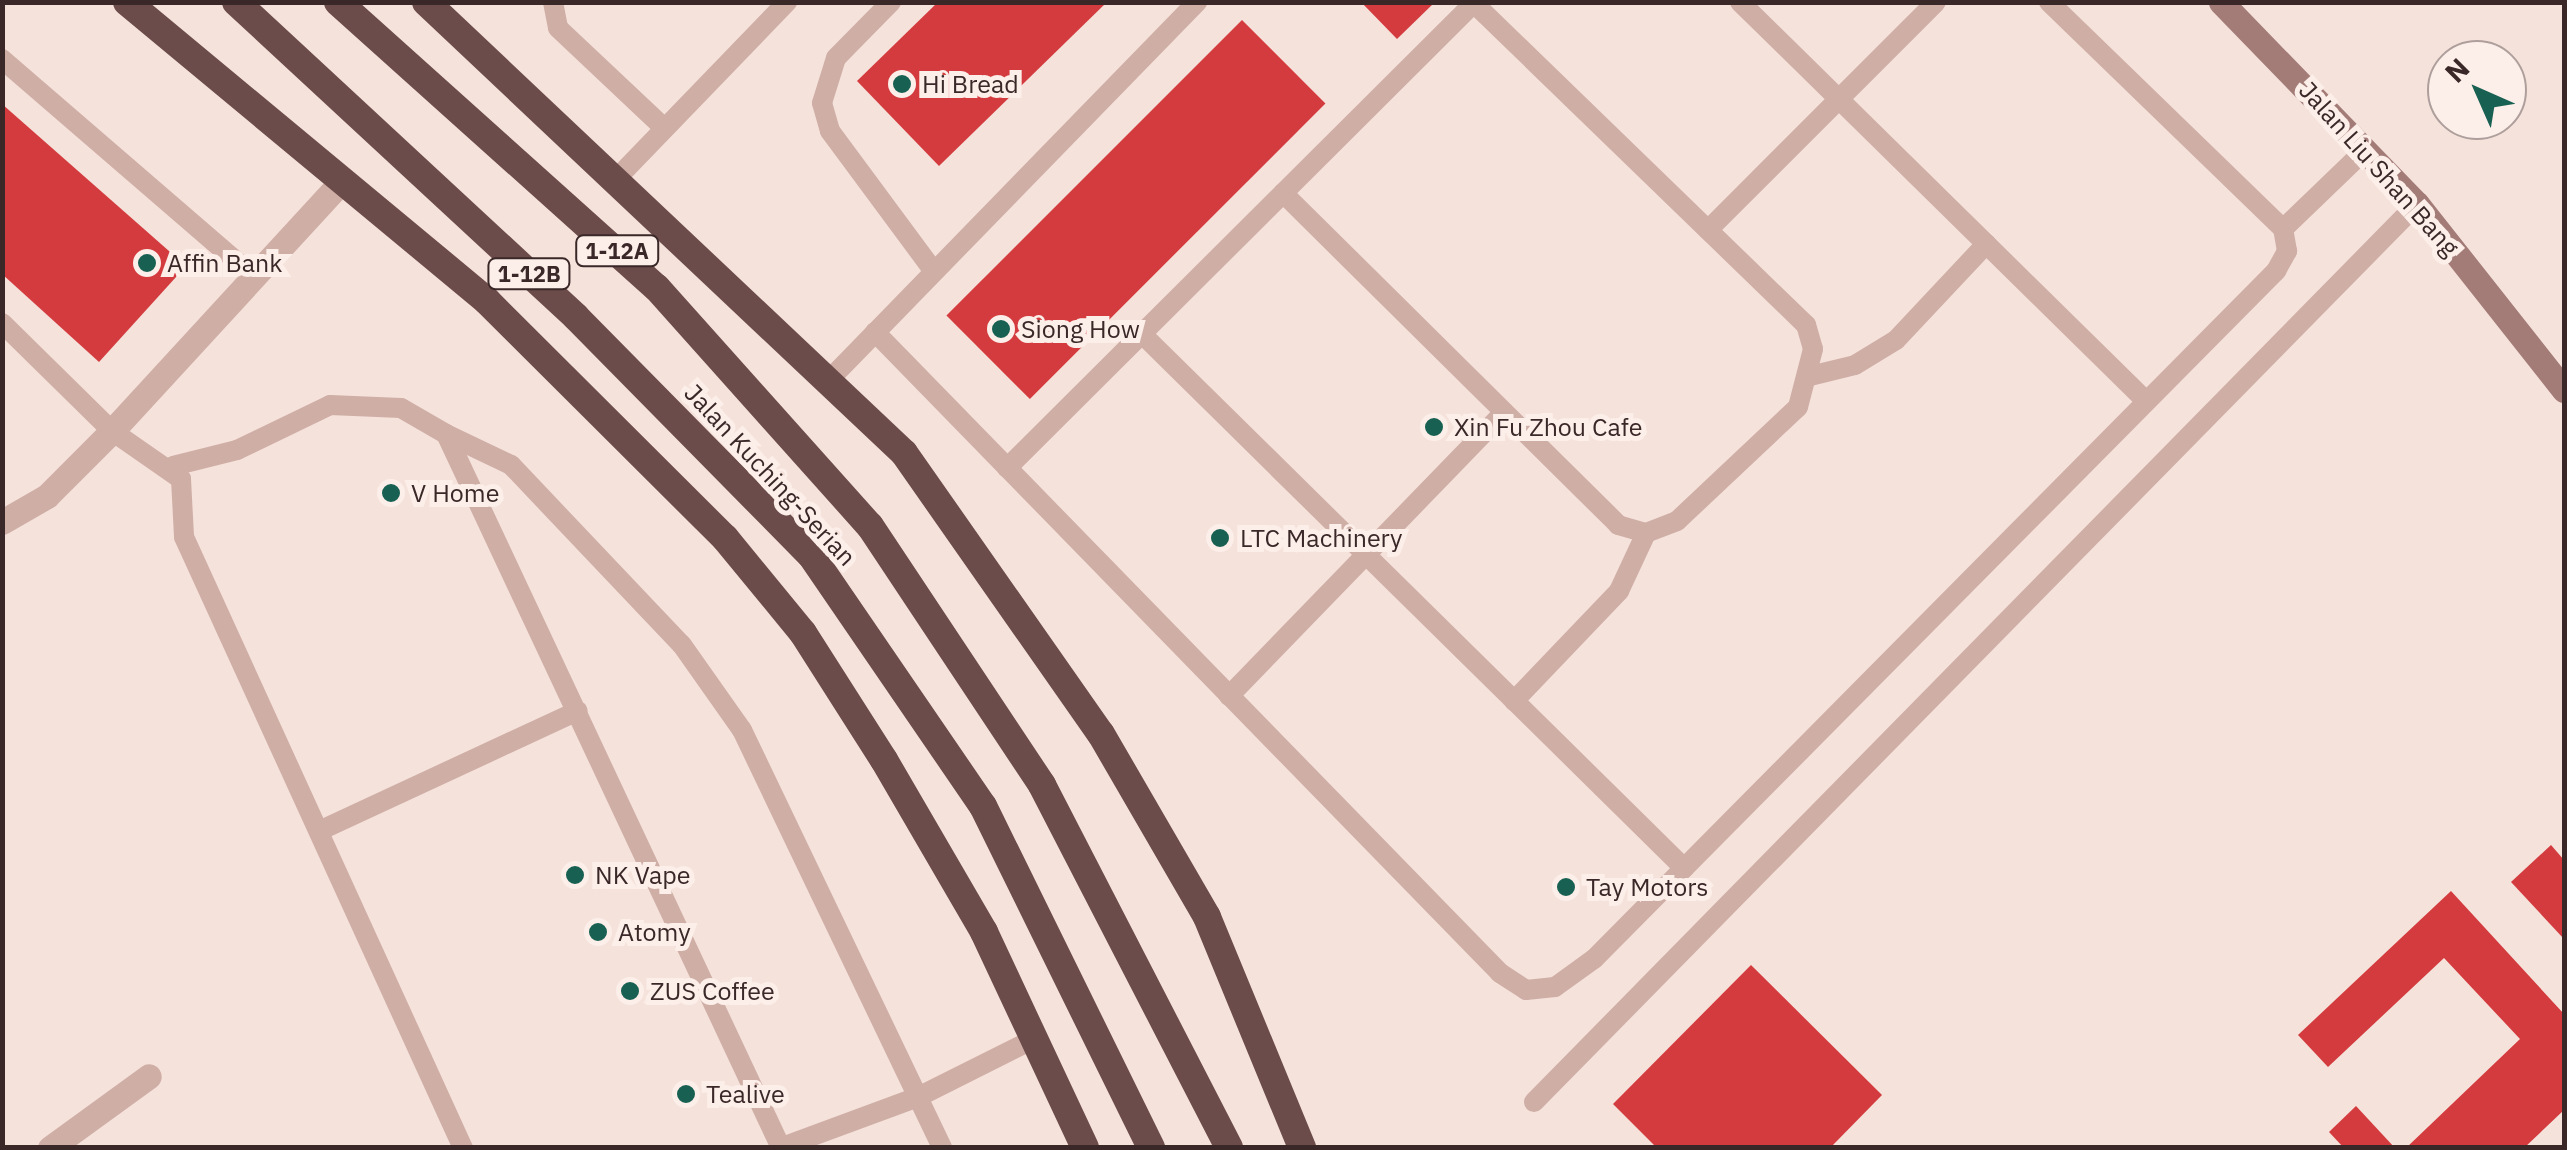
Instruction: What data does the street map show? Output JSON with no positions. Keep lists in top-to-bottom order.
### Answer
{
  "streets": {
    "highway": ["1-12A", "1-12B", "Jalan Kuching-Serian"],
    "main road": ["Jalan Liu Shan Bang"]
  },
  "places": [
    "Hi Bread",
    "Affin Bank",
    "Siong How",
    "Xin Fu Zhou Cafe",
    "V Home",
    "LTC Machinery",
    "NK Vape",
    "Tay Motors",
    "Atomy",
    "ZUS Coffee",
    "Tealive"
  ],
  "north": "top left"
}
